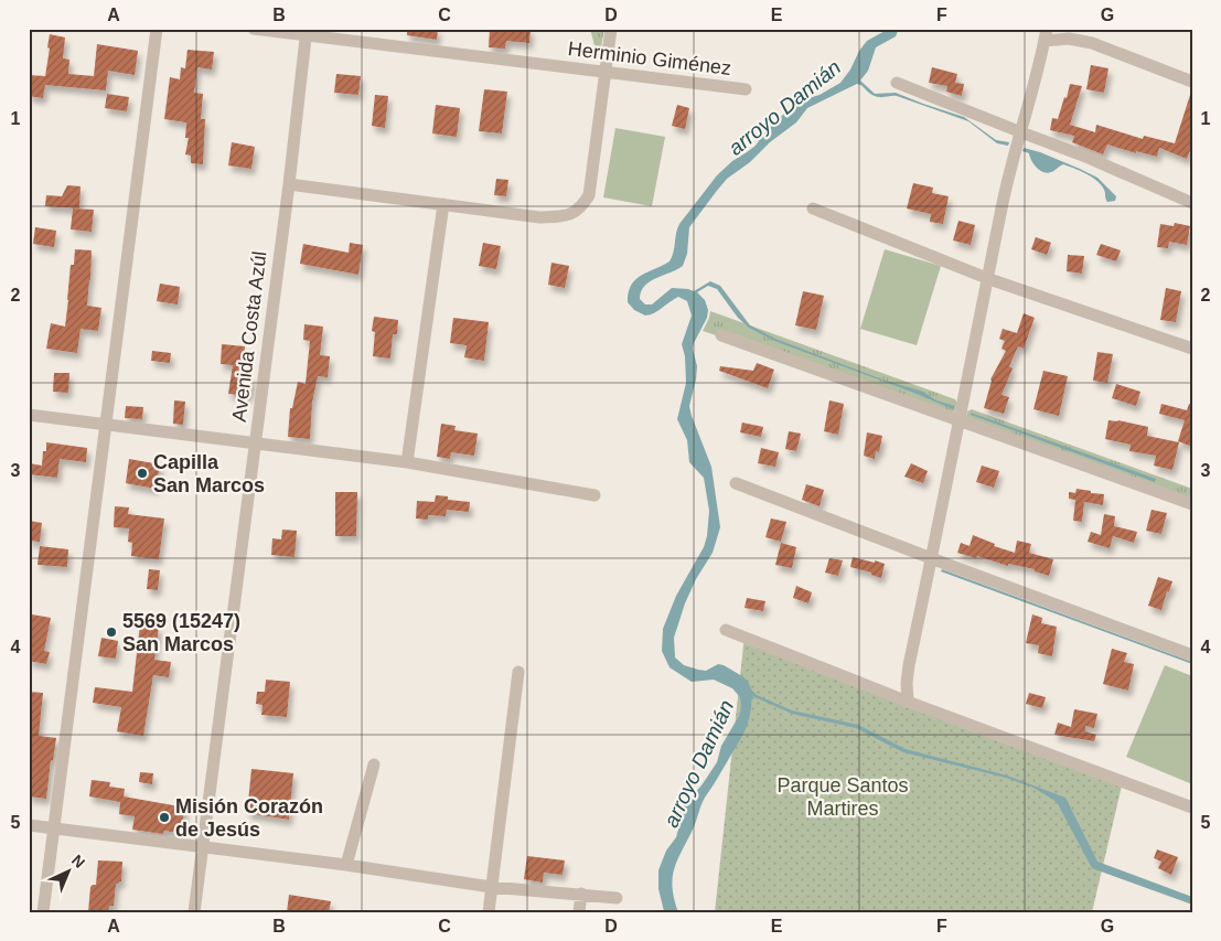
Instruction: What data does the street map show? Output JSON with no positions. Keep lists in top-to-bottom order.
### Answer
{
  "streets": {
    "street": ["Herminio Giménez", "Avenida Costa Azúl"]
  },
  "crossings": [
    ["Herminio Giménez", "Avenida Costa Azúl"]
  ],
  "water": ["arroyo Damián"],
  "parks": ["Parque Santos Martires"],
  "places": ["Capilla San Marcos", "5569 (15247) San Marcos", "Misión Corazón de Jesús"],
  "north": "top right",
  "grid": {
    "columns": [
      "A",
      "B",
      "C",
      "D",
      "E",
      "F",
      "G"
    ],
    "rows": [
      "1",
      "2",
      "3",
      "4",
      "5"
    ]
  }
}
